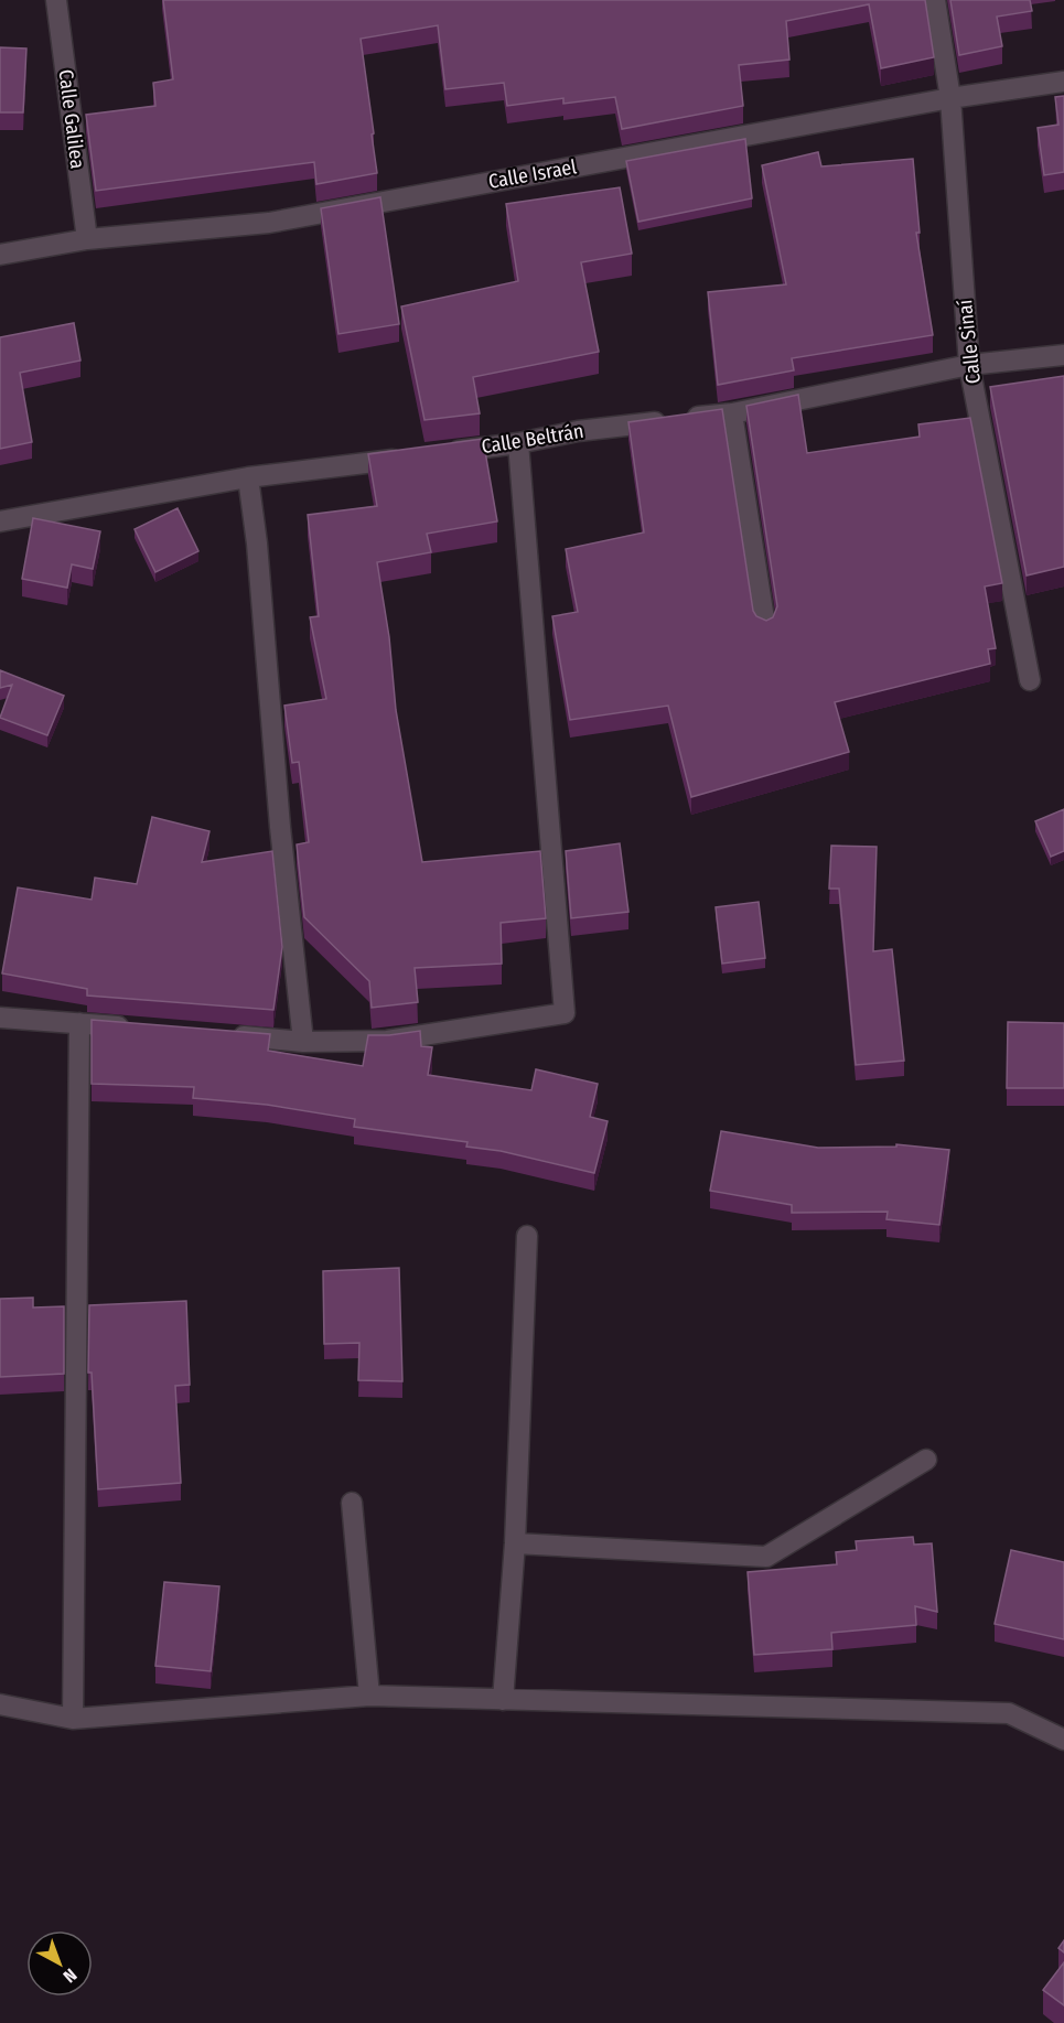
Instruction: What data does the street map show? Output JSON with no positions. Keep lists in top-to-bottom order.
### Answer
{
  "streets": {
    "street": [
      "Calle Galilea",
      "Calle Israel",
      "Calle Sinaí",
      "Calle Beltrán"
    ]
  },
  "crossings": [
    ["Calle Galilea", "Calle Israel"],
    ["Calle Israel", "Calle Sinaí"],
    ["Calle Sinaí", "Calle Beltrán"]
  ],
  "north": "bottom right"
}
